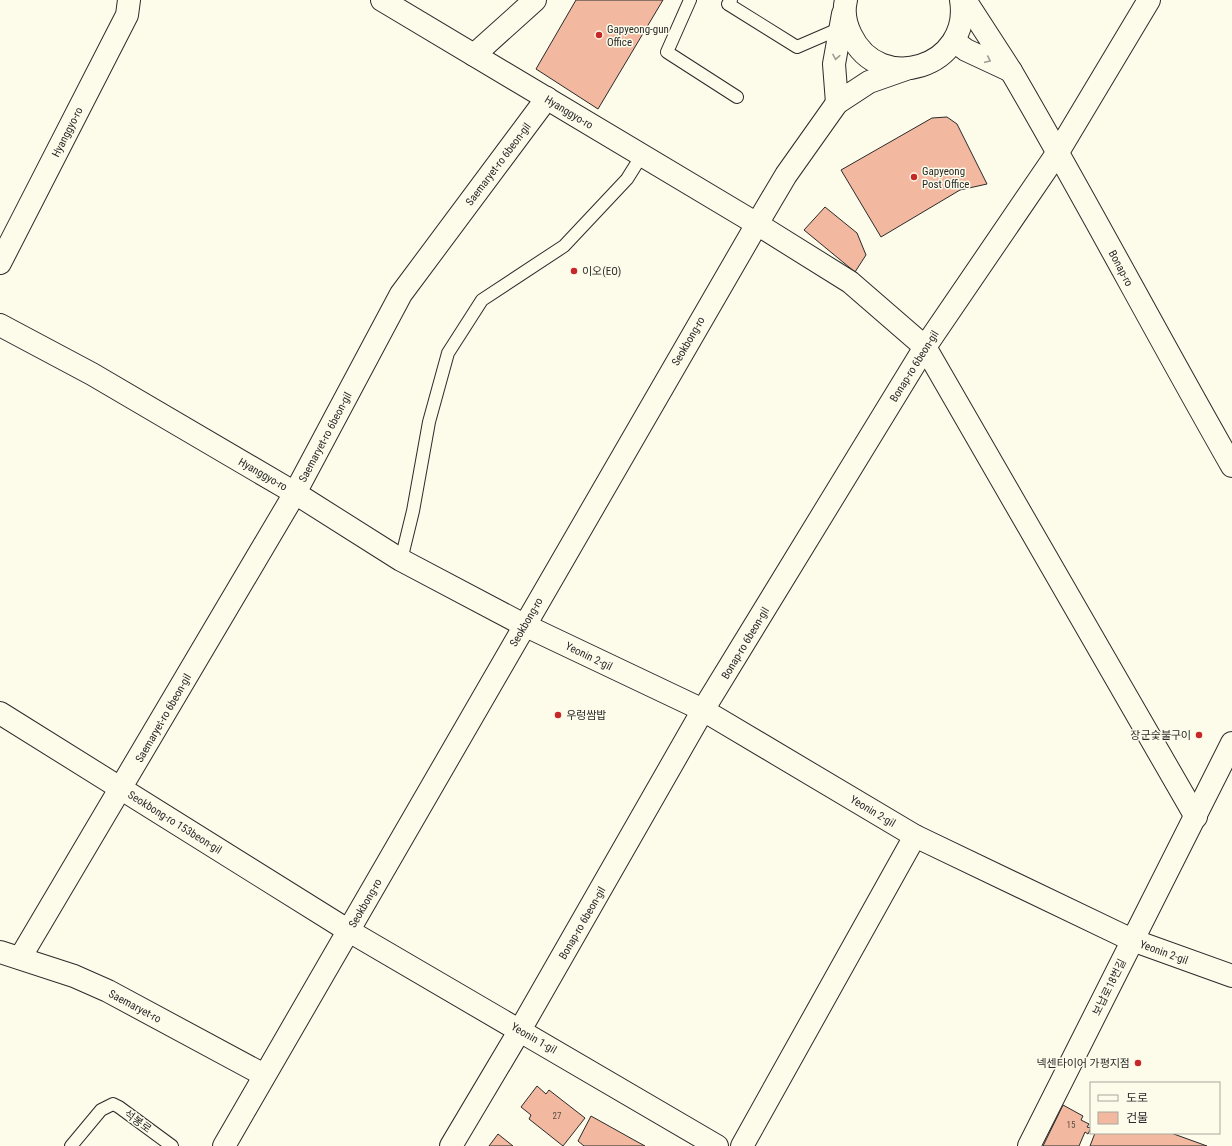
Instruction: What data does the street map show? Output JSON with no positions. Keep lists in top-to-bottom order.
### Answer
{
  "streets": {
    "street": [
      "Hyanggyo-ro",
      "Saemaryet-ro 6beon-gil",
      "Bonap-ro",
      "Seokbong-ro",
      "Bonap-ro 6beon-gil",
      "Yeonin 2-gil",
      "Seokbong-ro 153beon-gil",
      "보납로18번길",
      "Saemaryet-ro",
      "Yeonin 1-gil"
    ],
    "lane": ["석봉로"]
  },
  "crossings": [
    ["Hyanggyo-ro", "Saemaryet-ro 6beon-gil"],
    ["Hyanggyo-ro", "Seokbong-ro"],
    ["Hyanggyo-ro", "Bonap-ro 6beon-gil"],
    ["Hyanggyo-ro", "Yeonin 2-gil"],
    ["Hyanggyo-ro", "보납로18번길"],
    ["Saemaryet-ro 6beon-gil", "Seokbong-ro 153beon-gil"],
    ["Saemaryet-ro 6beon-gil", "Saemaryet-ro"],
    ["Bonap-ro", "Bonap-ro 6beon-gil"],
    ["Seokbong-ro", "Yeonin 2-gil"],
    ["Seokbong-ro", "Seokbong-ro 153beon-gil"],
    ["Seokbong-ro", "Saemaryet-ro"],
    ["Seokbong-ro", "Yeonin 1-gil"],
    ["Bonap-ro 6beon-gil", "Yeonin 2-gil"],
    ["Bonap-ro 6beon-gil", "Yeonin 1-gil"],
    ["Yeonin 2-gil", "보납로18번길"],
    ["Seokbong-ro 153beon-gil", "Yeonin 1-gil"]
  ],
  "places": [
    "Gapyeong-gun Office",
    "Gapyeong Post Office",
    "이오(EO)",
    "우렁쌈밥",
    "장군숯불구이",
    "넥센타이어 가평지점"
  ],
  "house_numbers": ["27", "15"],
  "legend": ["도로", "건물"]
}
